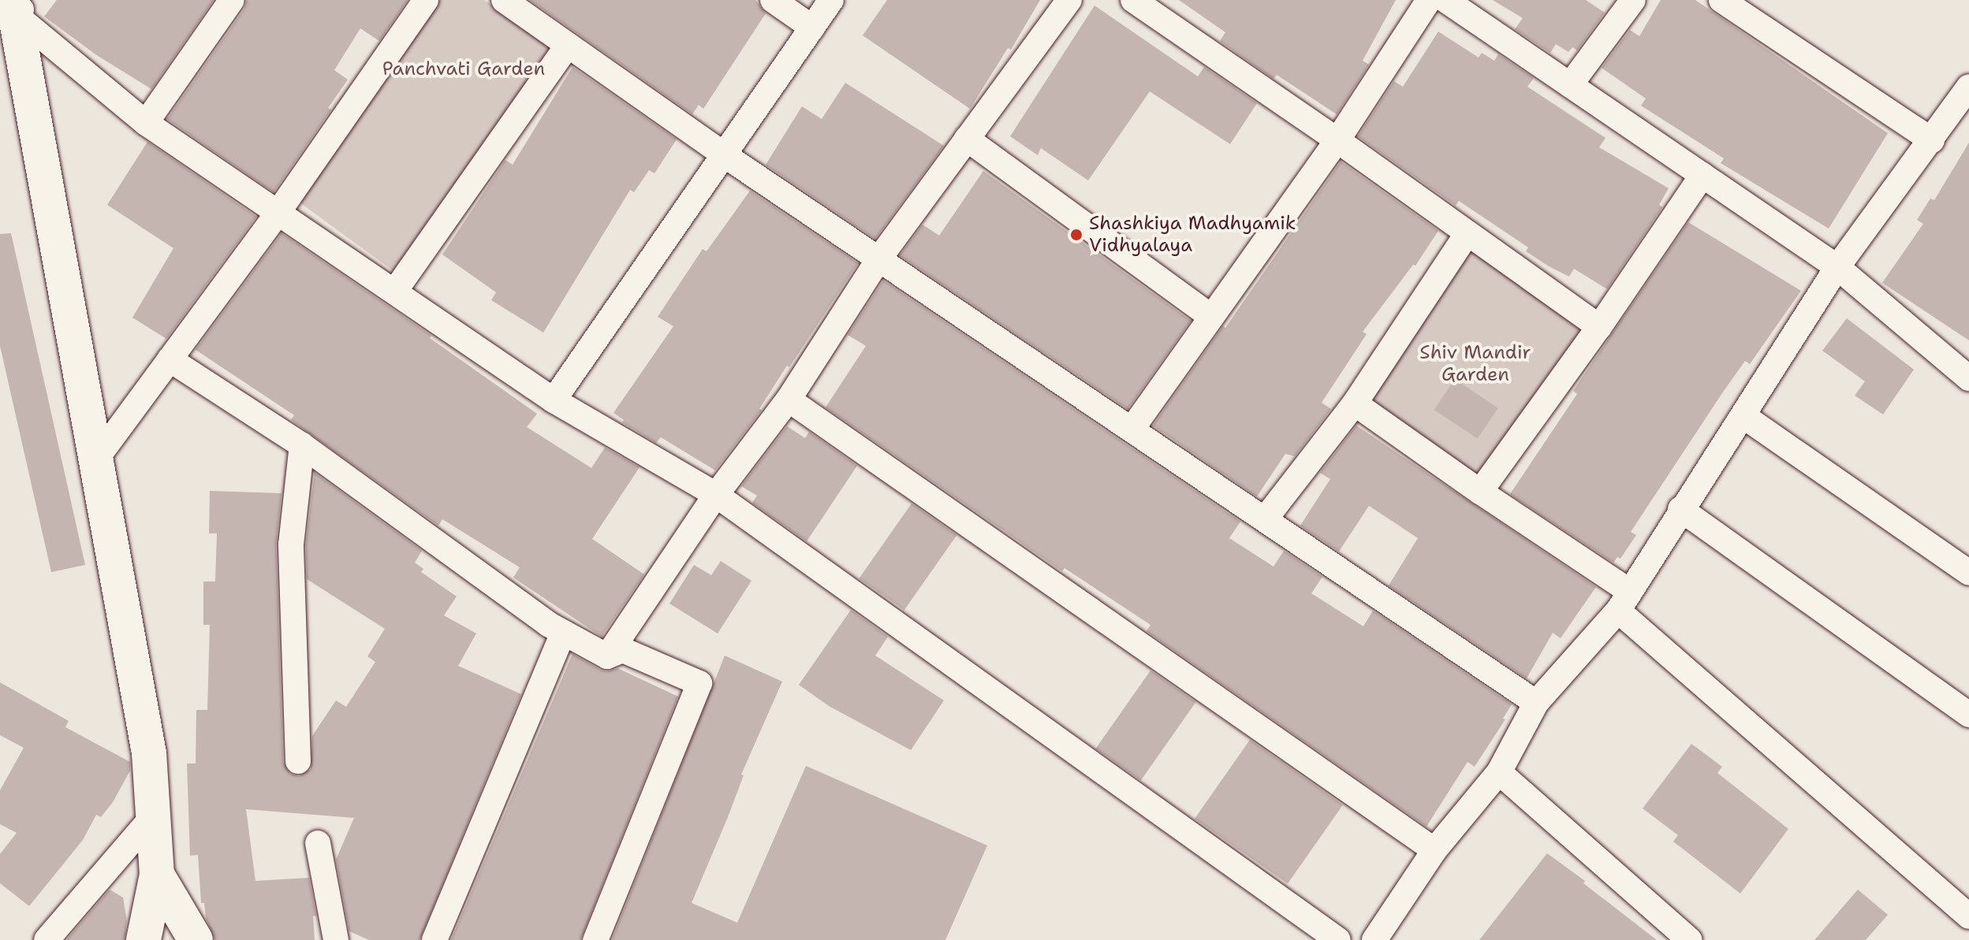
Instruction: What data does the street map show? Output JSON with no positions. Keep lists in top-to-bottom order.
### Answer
{
  "parks": ["Panchvati Garden", "Shiv Mandir Garden"],
  "places": ["Shashkiya Madhyamik Vidhyalaya"]
}
